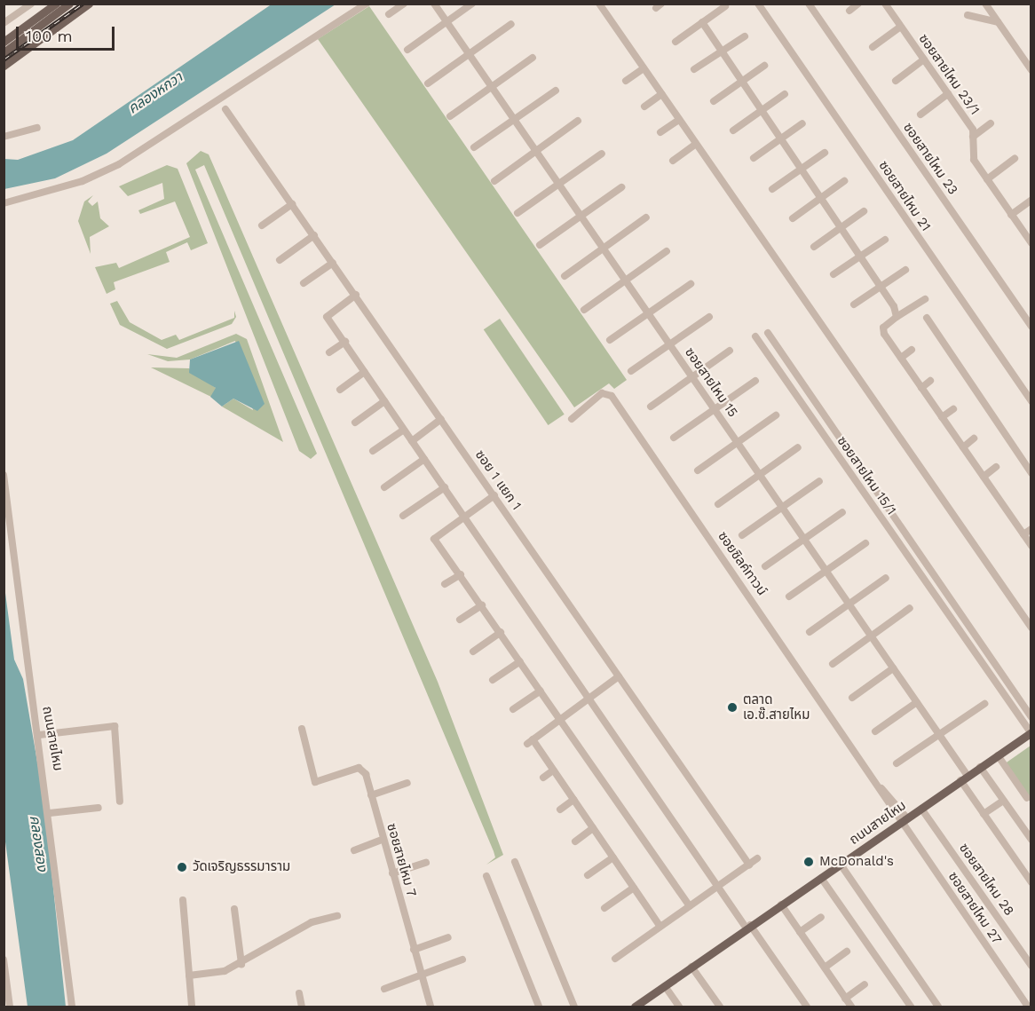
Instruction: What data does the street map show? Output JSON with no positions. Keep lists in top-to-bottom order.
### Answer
{
  "streets": {
    "main road": ["ถนนสายไหม"],
    "street": [
      "ซอยสายไหม 23/1",
      "ซอยสายไหม 23",
      "ซอยสายไหม 21",
      "ซอยสายไหม 15",
      "ซอยสายไหม 15/1",
      "ซอย 1 แยก 1",
      "ซอยซิลค์ทาวน์",
      "ซอยสายไหม 7",
      "ซอยสายไหม 28",
      "ซอยสายไหม 27"
    ]
  },
  "crossings": [
    ["ซอยสายไหม 15", "ถนนสายไหม"],
    ["ซอยสายไหม 15/1", "ถนนสายไหม"],
    ["ซอยซิลค์ทาวน์", "ถนนสายไหม"],
    ["ซอยซิลค์ทาวน์", "ซอยสายไหม 27"],
    ["ถนนสายไหม", "ซอยสายไหม 28"],
    ["ถนนสายไหม", "ซอยสายไหม 27"]
  ],
  "water": ["คลองหกวา", "คลองสอง"],
  "places": ["ตลาด เอ.ซ๊.สายไหม", "McDonald's", "วัดเจริญธรรมาราม"],
  "scale_bar": "100 m"
}
